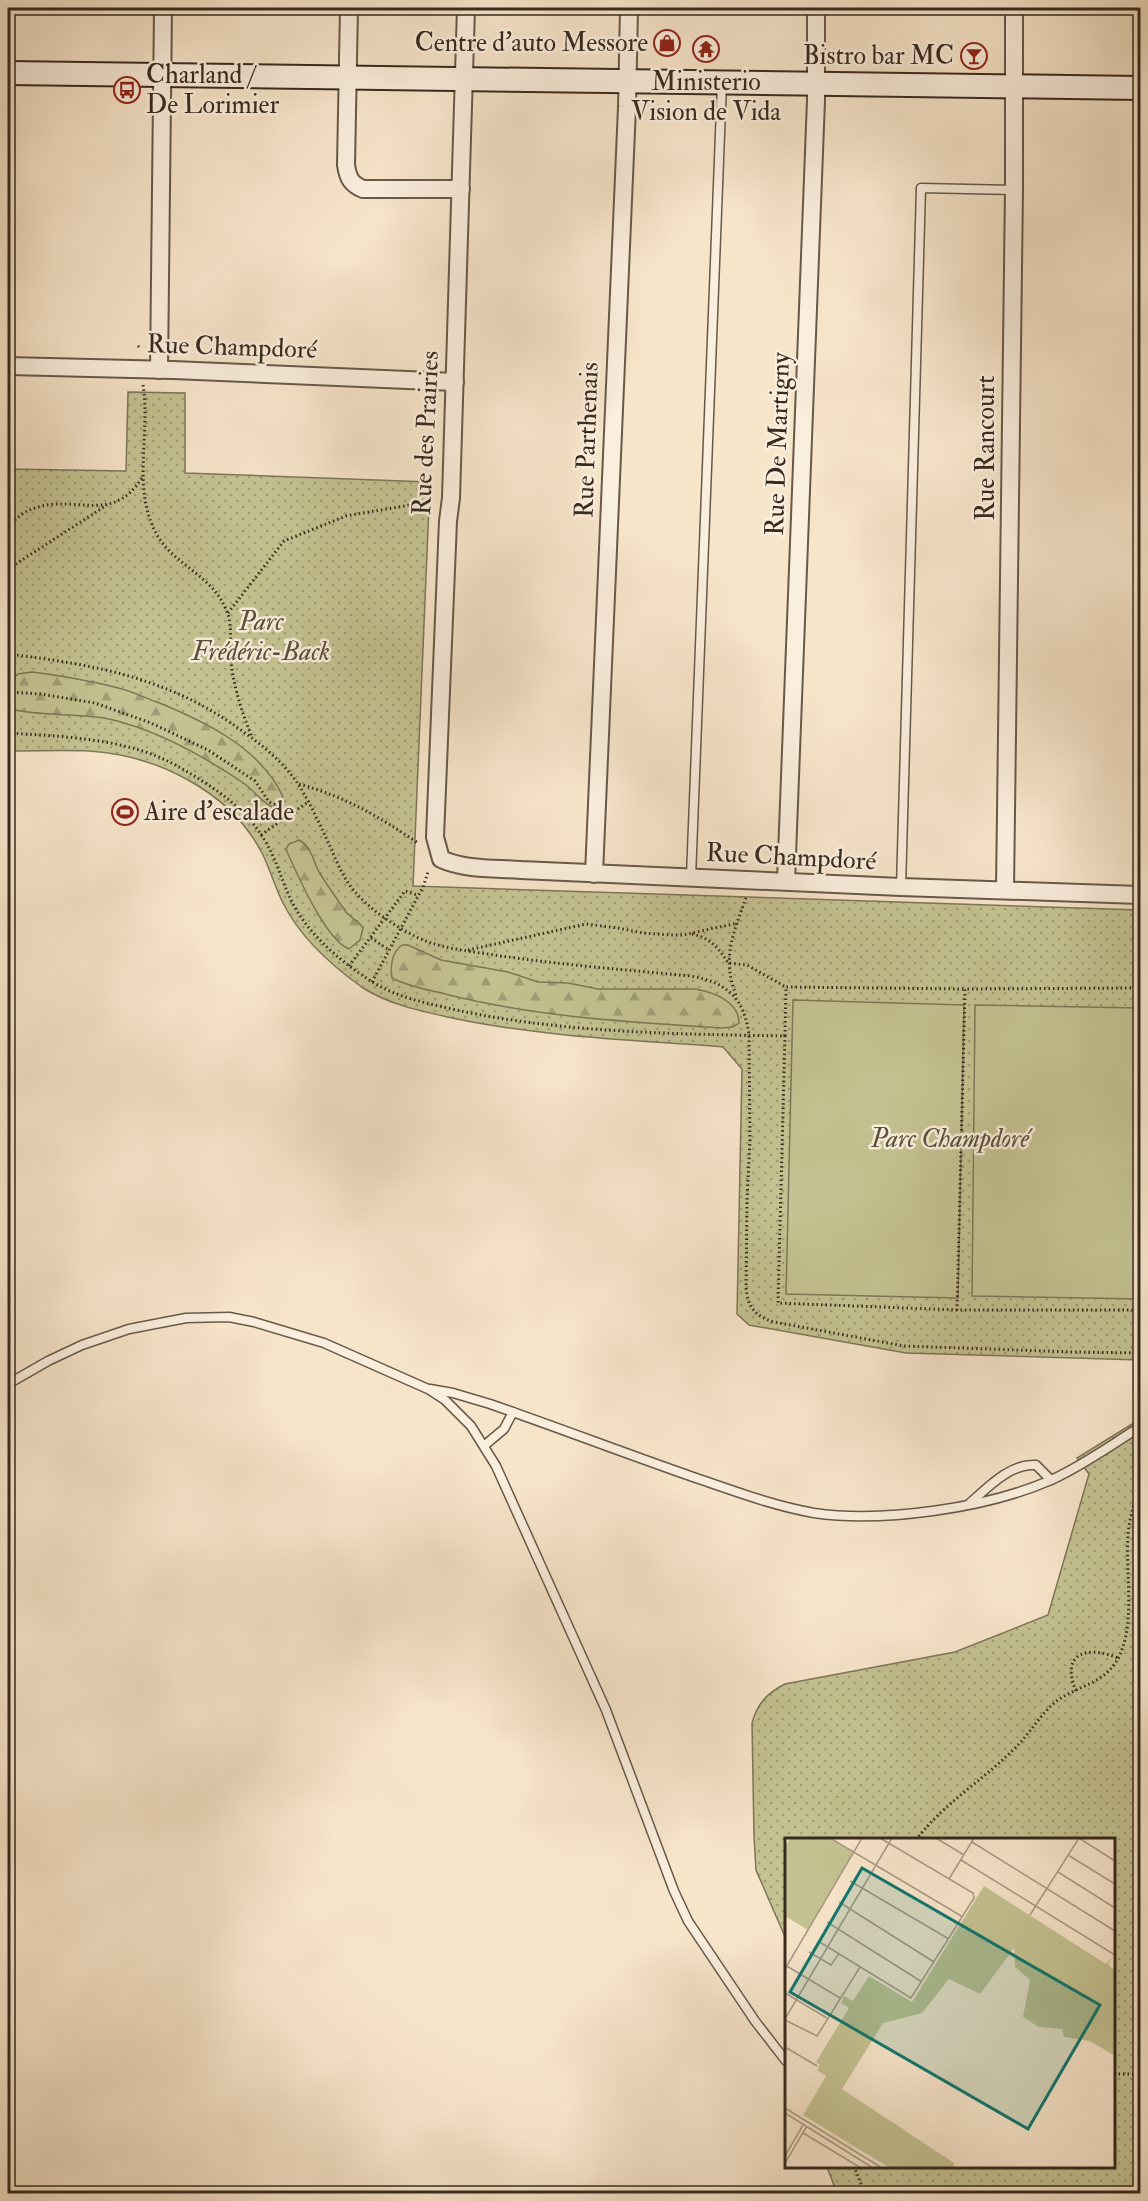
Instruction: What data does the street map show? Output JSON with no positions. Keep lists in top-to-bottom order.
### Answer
{
  "streets": {
    "street": [
      "Rue Champdoré",
      "Rue des Prairies",
      "Rue Parthenais",
      "Rue De Martigny",
      "Rue Rancourt"
    ]
  },
  "crossings": [
    ["Rue Champdoré", "Rue des Prairies"],
    ["Rue Champdoré", "Rue Parthenais"],
    ["Rue Champdoré", "Rue De Martigny"],
    ["Rue Champdoré", "Rue Rancourt"]
  ],
  "parks": ["Parc Frédéric-Back", "Parc Champdoré"],
  "places": {
    "shop": ["Centre d'auto Messore"],
    "temple": ["Ministerio Vision de Vida"],
    "bar": ["Bistro bar MC"],
    "bus stop": ["Charland / De Lorimier"],
    "sports": ["Aire d'escalade"]
  }
}
